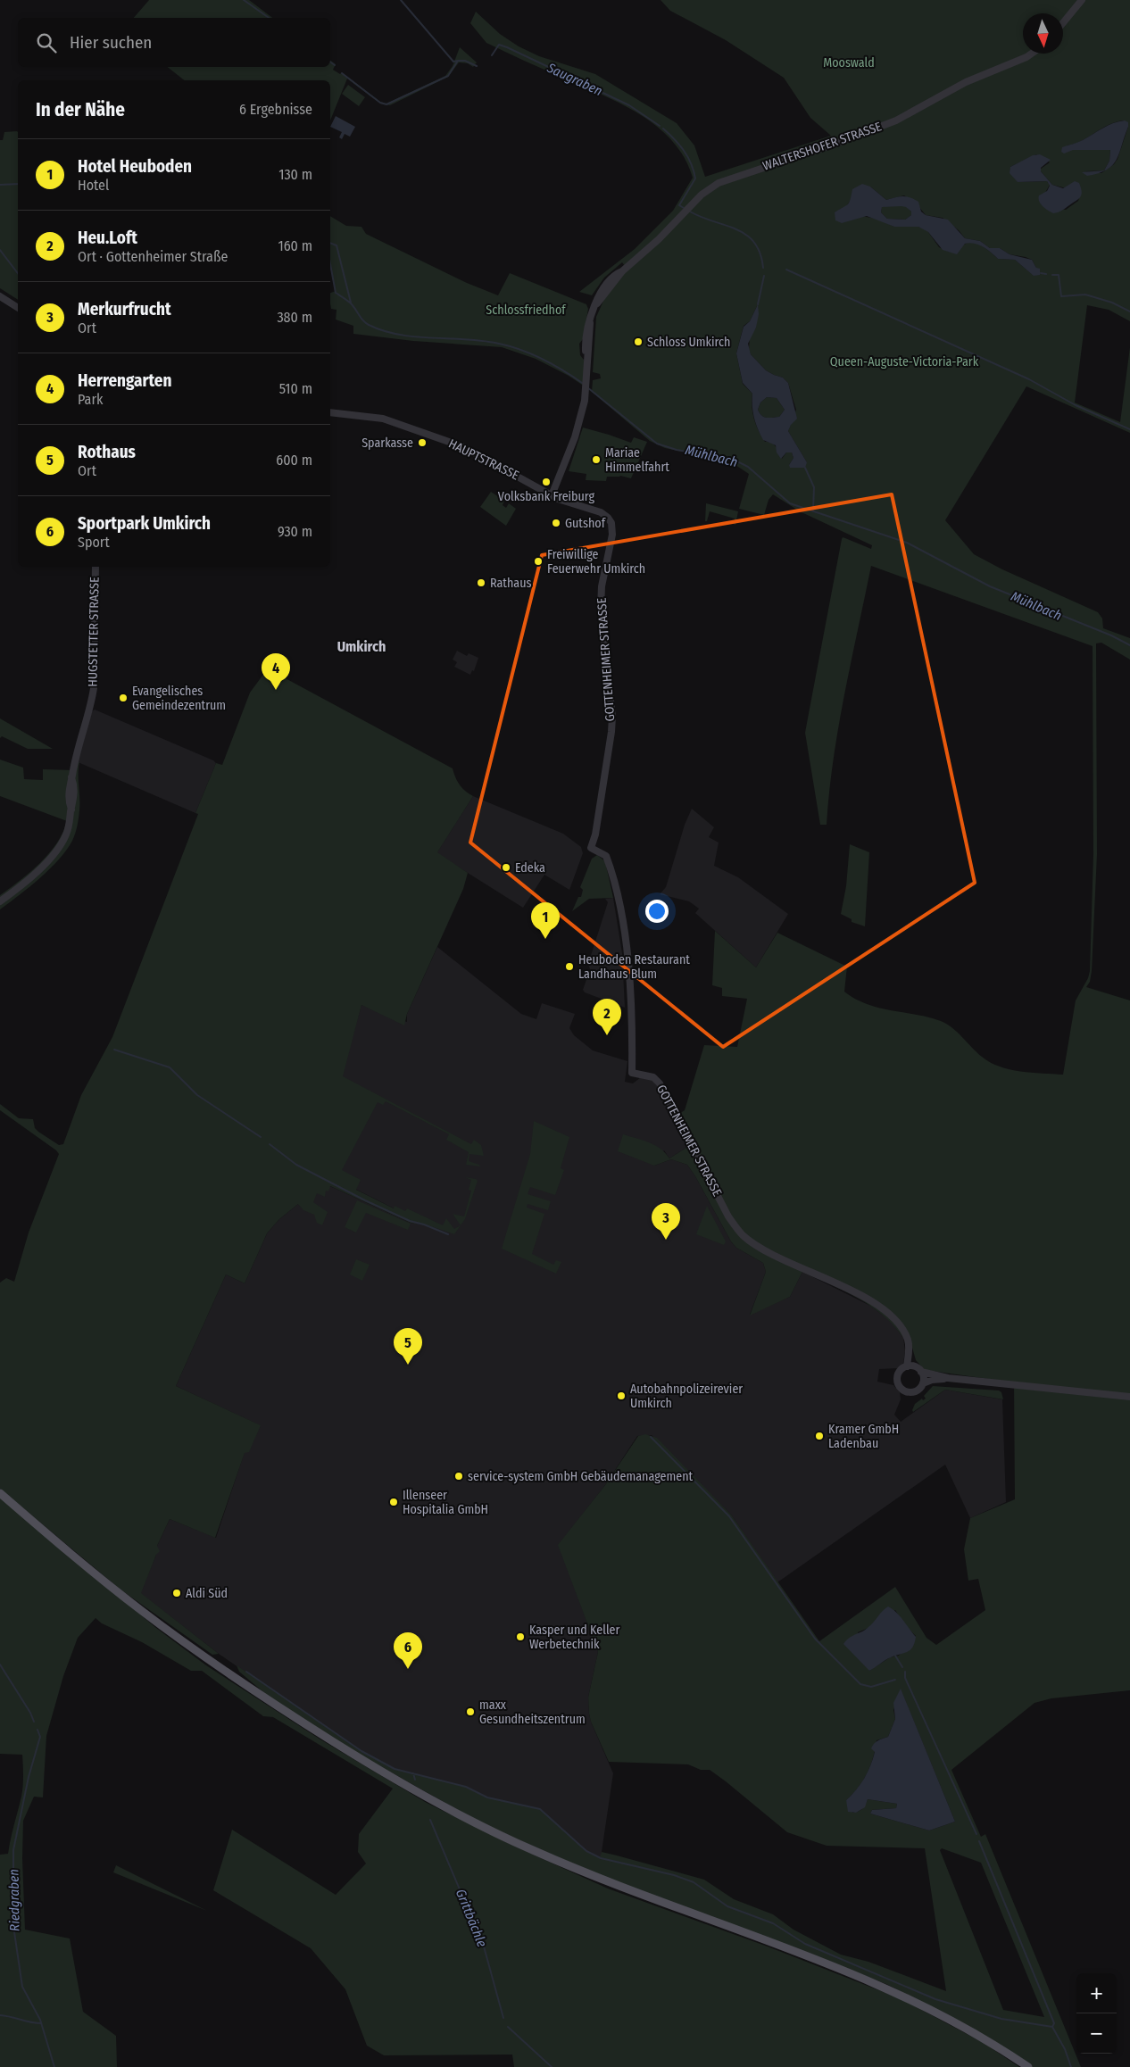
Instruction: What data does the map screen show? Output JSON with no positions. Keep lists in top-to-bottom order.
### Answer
{
  "streets": {
    "street": [
      "WALTERSHOFER STRASSE",
      "HAUPTSTRASSE",
      "HUGSTETTER STRASSE",
      "GOTTENHEIMER STRASSE"
    ]
  },
  "crossings": [
    ["WALTERSHOFER STRASSE", "HAUPTSTRASSE"],
    ["HAUPTSTRASSE", "GOTTENHEIMER STRASSE"]
  ],
  "districts": ["Umkirch"],
  "water": [
    "Saugraben",
    "Mühlbach",
    "Riedgraben",
    "Grittbächle"
  ],
  "parks": ["Mooswald", "Schlossfriedhof", "Queen-Auguste-Victoria-Park"],
  "places": [
    "Schloss Umkirch",
    "Sparkasse",
    "Mariae Himmelfahrt",
    "Volksbank Freiburg",
    "Gutshof",
    "Freiwillige Feuerwehr Umkirch",
    "Rathaus",
    "Evangelisches Gemeindezentrum",
    "Edeka",
    "Heuboden Restaurant Landhaus Blum",
    "Autobahnpolizeirevier Umkirch",
    "Kramer GmbH Ladenbau",
    "service-system GmbH Gebäudemanagement",
    "Illenseer Hospitalia GmbH",
    "Aldi Süd",
    "Kasper und Keller Werbetechnik",
    "maxx Gesundheitszentrum"
  ],
  "north": "bottom",
  "page": {
    "search": "Hier suchen",
    "heading": ["In der Nähe", "6 Ergebnisse"],
    "list": [
      {
        "mark": "1",
        "name": "Hotel Heuboden",
        "note": "Hotel",
        "value": "130 m"
      },
      {
        "mark": "2",
        "name": "Heu.Loft",
        "note": "Ort · Gottenheimer Straße",
        "value": "160 m"
      },
      {
        "mark": "3",
        "name": "Merkurfrucht",
        "note": "Ort",
        "value": "380 m"
      },
      {
        "mark": "4",
        "name": "Herrengarten",
        "note": "Park",
        "value": "510 m"
      },
      {
        "mark": "5",
        "name": "Rothaus",
        "note": "Ort",
        "value": "600 m"
      },
      {
        "mark": "6",
        "name": "Sportpark Umkirch",
        "note": "Sport",
        "value": "930 m"
      }
    ],
    "pins": [
      "4",
      "1",
      "2",
      "3",
      "5",
      "6"
    ],
    "map_buttons": ["+", "−"]
  }
}
